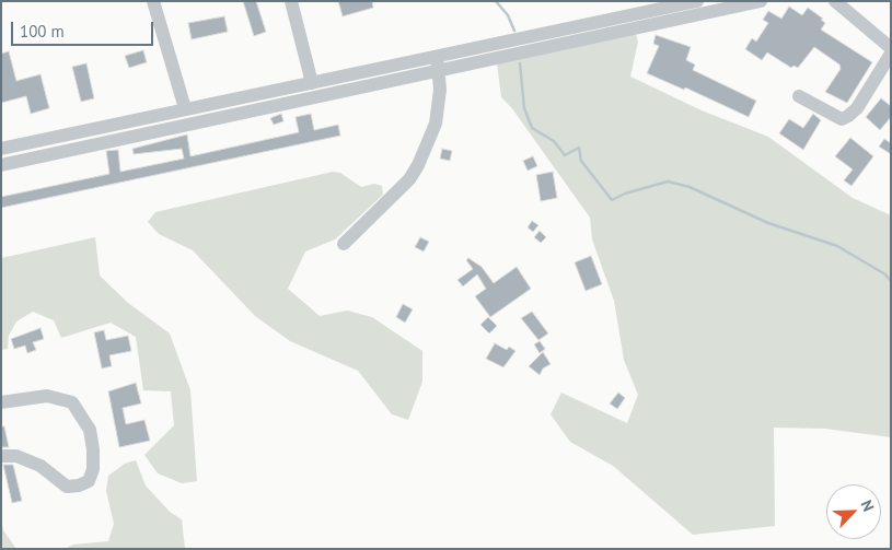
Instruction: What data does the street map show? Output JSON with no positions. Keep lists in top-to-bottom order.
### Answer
{
  "scale_bar": "100 m",
  "north": "top right"
}
